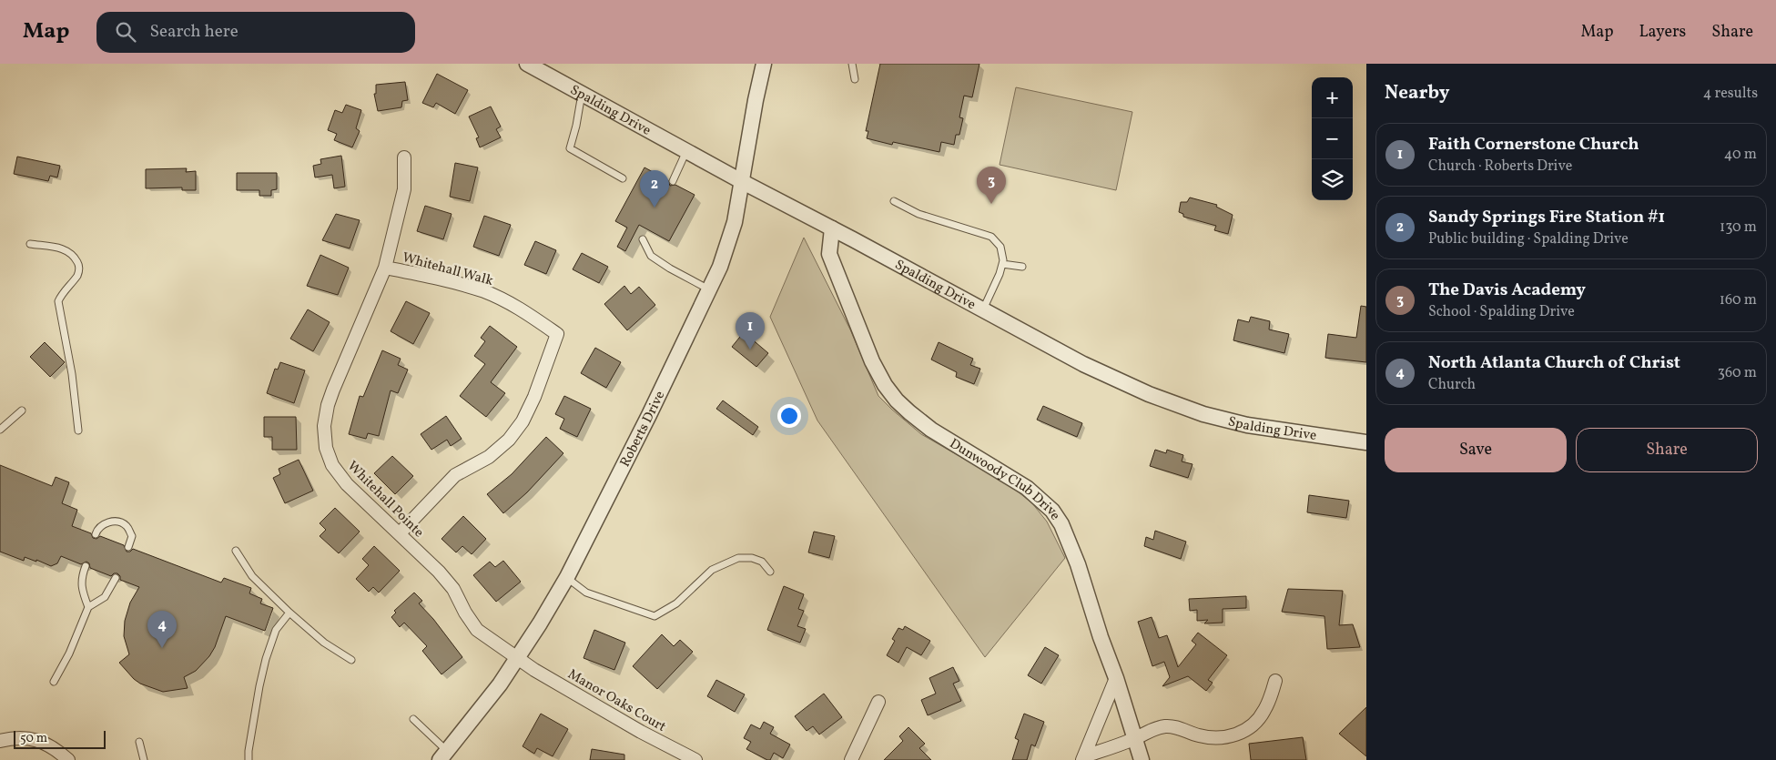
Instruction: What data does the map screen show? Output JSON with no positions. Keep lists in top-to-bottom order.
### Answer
{
  "streets": {
    "street": [
      "Spalding Drive",
      "Whitehall Walk",
      "Roberts Drive",
      "Dunwoody Club Drive",
      "Whitehall Pointe",
      "Manor Oaks Court"
    ]
  },
  "crossings": [
    ["Spalding Drive", "Roberts Drive"],
    ["Spalding Drive", "Dunwoody Club Drive"],
    ["Whitehall Walk", "Whitehall Pointe"],
    ["Roberts Drive", "Whitehall Pointe"],
    ["Roberts Drive", "Manor Oaks Court"],
    ["Whitehall Pointe", "Manor Oaks Court"]
  ],
  "scale_bar": "50 m",
  "page": {
    "header": "Map",
    "search": "Search here",
    "nav": ["Map", "Layers", "Share"],
    "heading": ["Nearby", "4 results"],
    "map_buttons": ["+", "−"],
    "list": [
      {
        "mark": "1",
        "name": "Faith Cornerstone Church",
        "note": "Church · Roberts Drive",
        "value": "40 m"
      },
      {
        "mark": "2",
        "name": "Sandy Springs Fire Station #1",
        "note": "Public building · Spalding Drive",
        "value": "130 m"
      },
      {
        "mark": "3",
        "name": "The Davis Academy",
        "note": "School · Spalding Drive",
        "value": "160 m"
      },
      {
        "mark": "4",
        "name": "North Atlanta Church of Christ",
        "note": "Church",
        "value": "360 m"
      }
    ],
    "pins": [
      "3",
      "2",
      "1",
      "4"
    ],
    "buttons": ["Save", "Share"],
    "scale": "50 m"
  }
}
